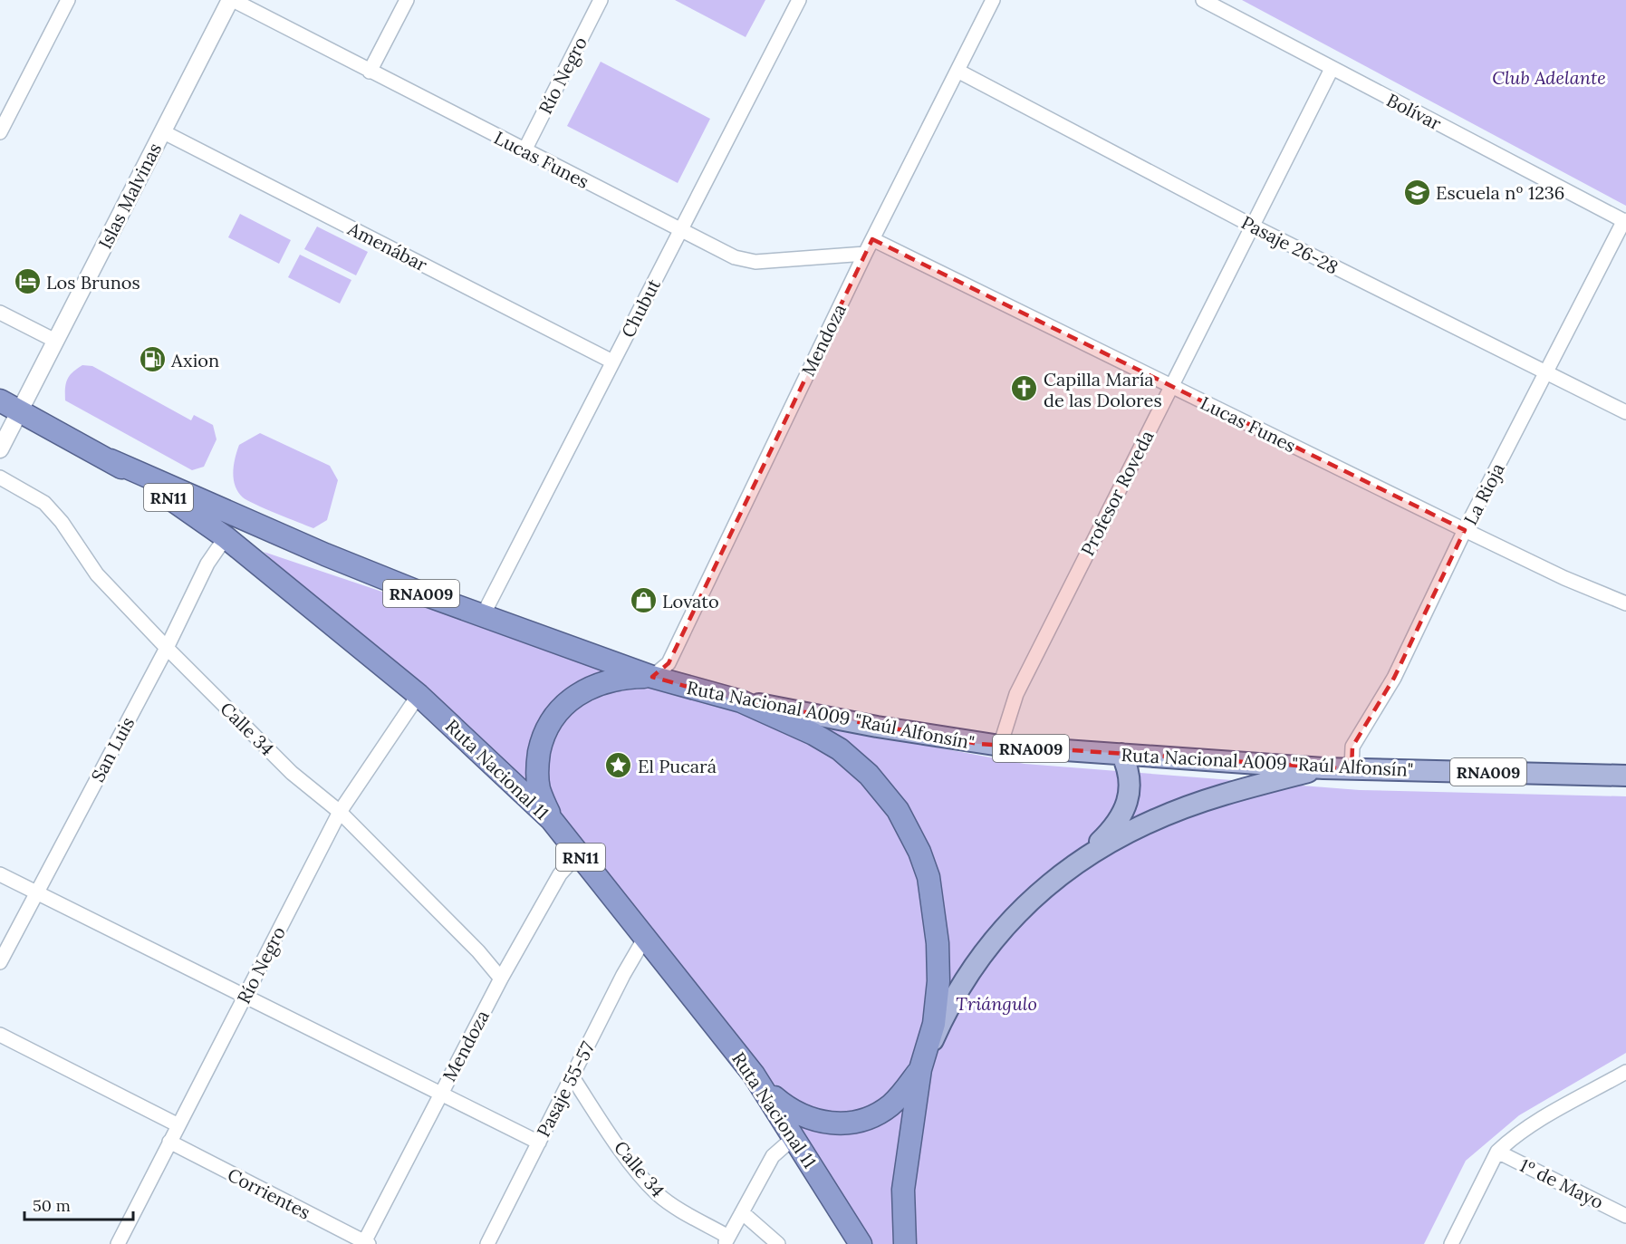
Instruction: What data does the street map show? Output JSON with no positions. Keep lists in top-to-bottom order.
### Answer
{
  "streets": {
    "highway": [
      "RN11",
      "RNA009",
      "Ruta Nacional A009 \"Raúl Alfonsín\"",
      "Ruta Nacional 11"
    ],
    "street": [
      "Río Negro",
      "Bolívar",
      "Lucas Funes",
      "Islas Malvinas",
      "Pasaje 26-28",
      "Amenábar",
      "Chubut",
      "Mendoza",
      "Profesor Roveda",
      "La Rioja",
      "Calle 34",
      "San Luis",
      "Pasaje 55-57",
      "1º de Mayo",
      "Corrientes"
    ]
  },
  "crossings": [
    ["Río Negro", "Lucas Funes"],
    ["Río Negro", "Calle 34"],
    ["Río Negro", "Ruta Nacional 11"],
    ["Río Negro", "Corrientes"],
    ["Bolívar", "Profesor Roveda"],
    ["Bolívar", "La Rioja"],
    ["Lucas Funes", "Islas Malvinas"],
    ["Lucas Funes", "Chubut"],
    ["Lucas Funes", "Mendoza"],
    ["Lucas Funes", "Profesor Roveda"],
    ["Lucas Funes", "La Rioja"],
    ["Islas Malvinas", "Amenábar"],
    ["Islas Malvinas", "RN11"],
    ["Islas Malvinas", "Ruta Nacional 11"],
    ["Pasaje 26-28", "Mendoza"],
    ["Pasaje 26-28", "Profesor Roveda"],
    ["Pasaje 26-28", "La Rioja"],
    ["Amenábar", "Chubut"],
    ["Chubut", "Ruta Nacional A009 \"Raúl Alfonsín\""],
    ["Mendoza", "RNA009"],
    ["Mendoza", "Ruta Nacional A009 \"Raúl Alfonsín\""],
    ["Mendoza", "Calle 34"],
    ["Mendoza", "Ruta Nacional 11"],
    ["Mendoza", "Corrientes"],
    ["Profesor Roveda", "Ruta Nacional A009 \"Raúl Alfonsín\""],
    ["La Rioja", "Ruta Nacional A009 \"Raúl Alfonsín\""],
    ["RN11", "Ruta Nacional 11"],
    ["RNA009", "Ruta Nacional A009 \"Raúl Alfonsín\""],
    ["RNA009", "Ruta Nacional 11"],
    ["Ruta Nacional A009 \"Raúl Alfonsín\"", "Ruta Nacional 11"],
    ["Calle 34", "San Luis"],
    ["Calle 34", "Pasaje 55-57"],
    ["San Luis", "Ruta Nacional 11"],
    ["Ruta Nacional 11", "Pasaje 55-57"]
  ],
  "parks": ["Club Adelante", "Triángulo"],
  "places": {
    "school or university": ["Escuela nº 1236"],
    "hotel": ["Los Brunos"],
    "fuel station": ["Axion"],
    "church": ["Capilla María de las Dolores"],
    "shop": ["Lovato"],
    "place": ["El Pucará"]
  },
  "scale_bar": "50 m"
}
